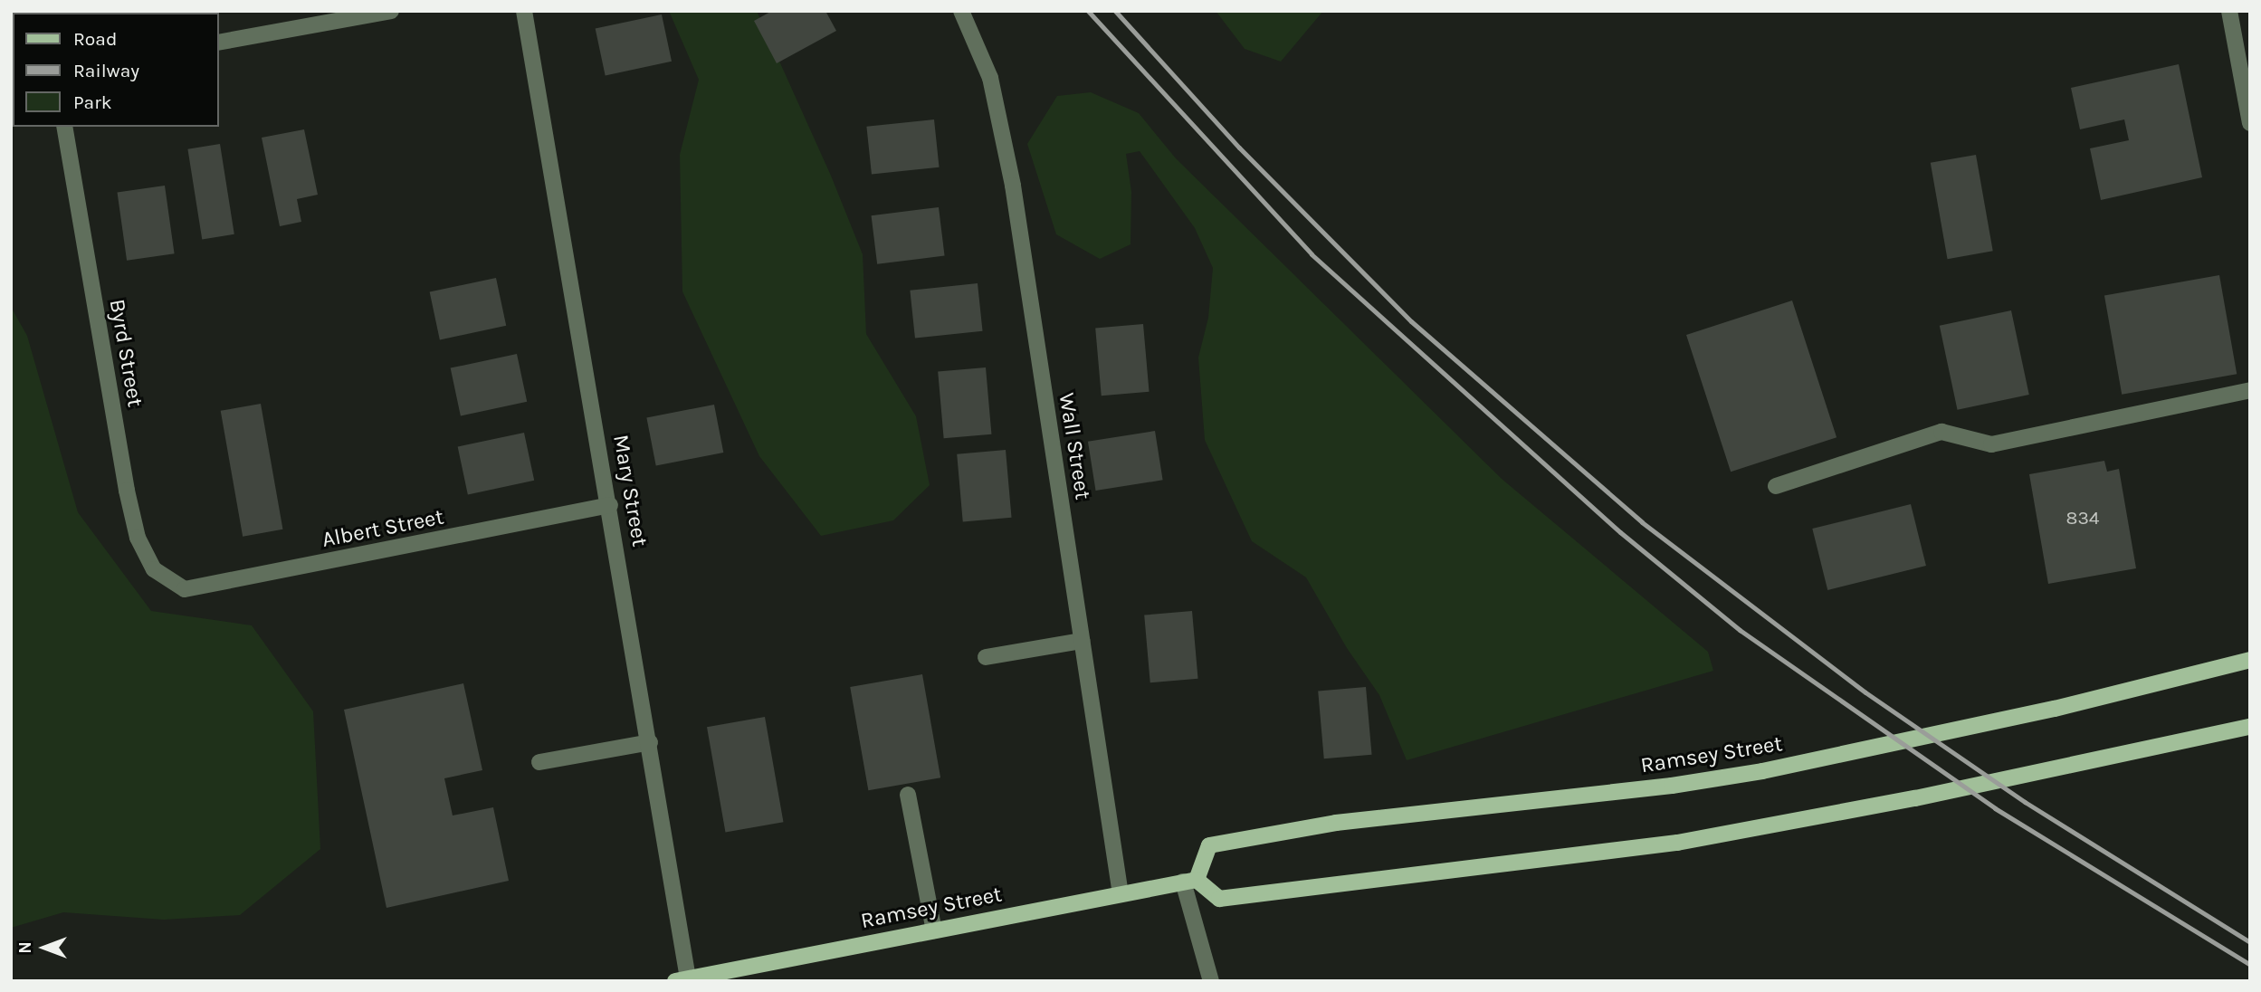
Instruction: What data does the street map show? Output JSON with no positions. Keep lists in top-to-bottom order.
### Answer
{
  "streets": {
    "main road": ["Ramsey Street"],
    "street": [
      "Byrd Street",
      "Wall Street",
      "Mary Street",
      "Albert Street"
    ]
  },
  "crossings": [
    ["Byrd Street", "Albert Street"],
    ["Wall Street", "Ramsey Street"],
    ["Mary Street", "Albert Street"],
    ["Mary Street", "Ramsey Street"]
  ],
  "house_numbers": ["834"],
  "legend": ["Road", "Railway", "Park"],
  "north": "left"
}
